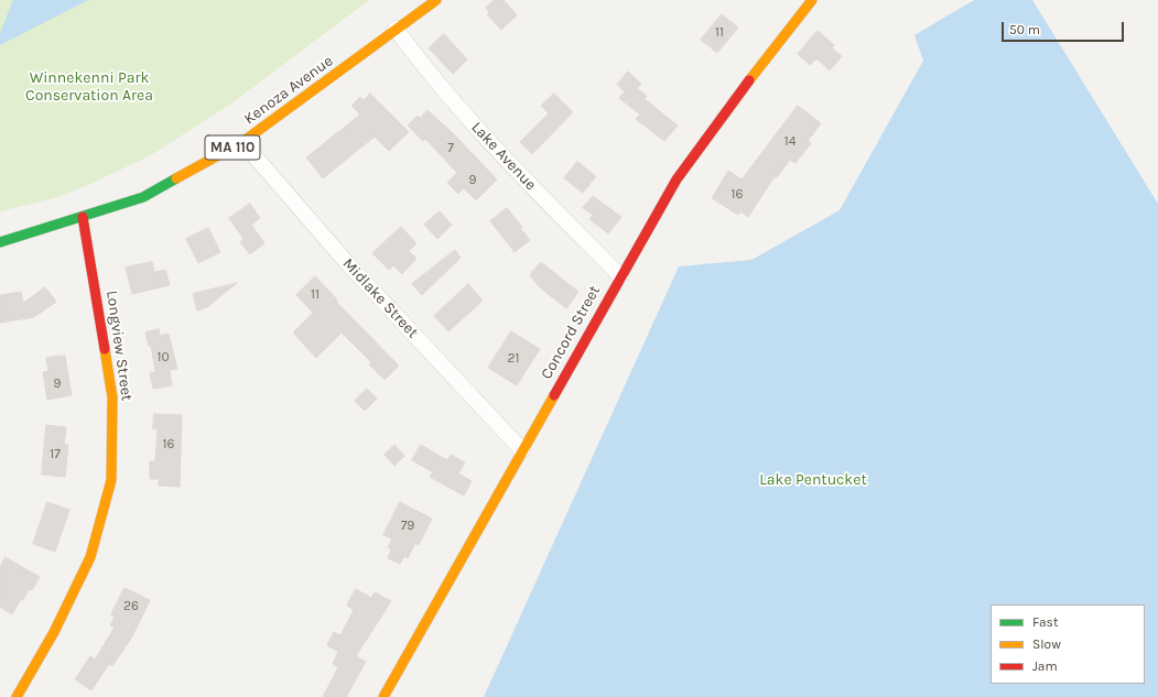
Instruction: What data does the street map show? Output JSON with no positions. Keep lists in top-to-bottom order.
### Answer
{
  "streets": {
    "main road": [
      "Kenoza Avenue",
      "MA 110",
      "Concord Street",
      "Longview Street"
    ],
    "street": ["Lake Avenue", "Midlake Street"]
  },
  "crossings": [
    ["Kenoza Avenue", "Lake Avenue"],
    ["Kenoza Avenue", "Midlake Street"],
    ["Kenoza Avenue", "Longview Street"],
    ["Lake Avenue", "Concord Street"],
    ["Midlake Street", "Concord Street"]
  ],
  "parks": ["Winnekenni Park Conservation Area", "Lake Pentucket"],
  "house_numbers": [
    "11",
    "14",
    "7",
    "9",
    "16",
    "11",
    "10",
    "21",
    "9",
    "16",
    "17",
    "79",
    "26"
  ],
  "legend": ["Fast", "Slow", "Jam"],
  "scale_bar": "50 m"
}
